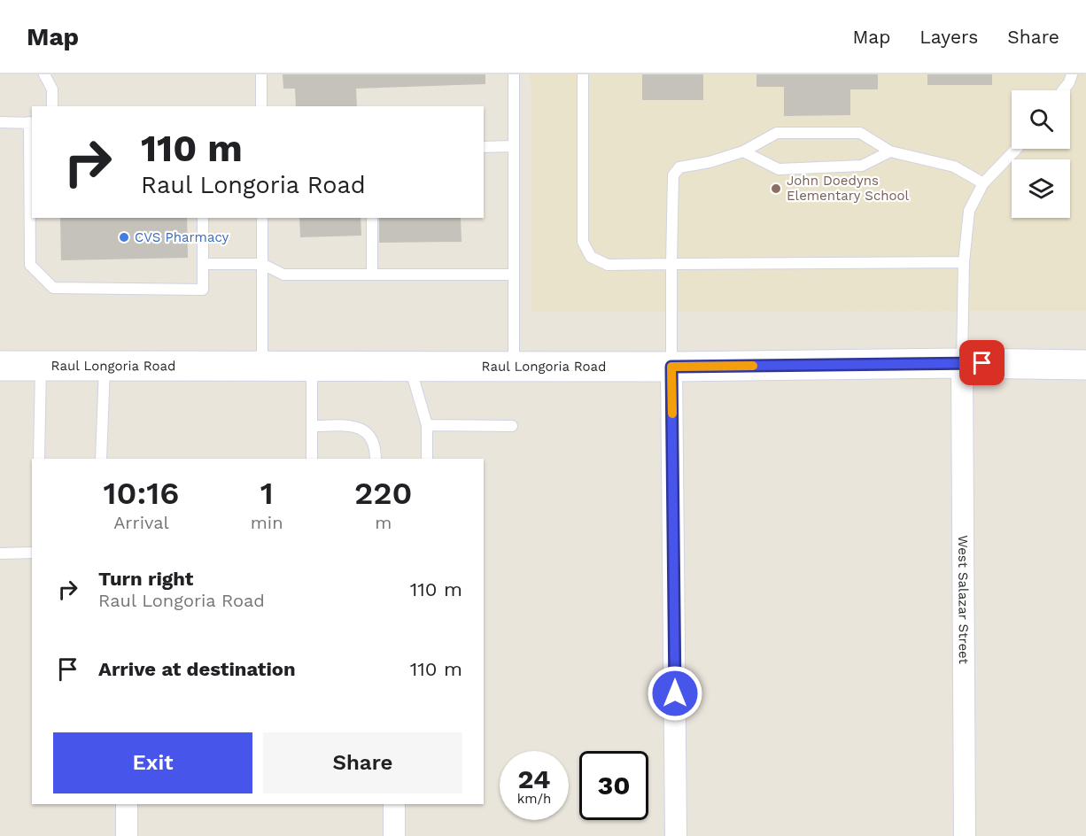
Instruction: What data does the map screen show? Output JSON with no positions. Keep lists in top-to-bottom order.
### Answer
{
  "streets": {
    "main road": ["Raul Longoria Road"],
    "street": ["West Salazar Street"]
  },
  "crossings": [
    ["Raul Longoria Road", "West Salazar Street"]
  ],
  "places": ["John Doedyns Elementary School", "CVS Pharmacy"],
  "page": {
    "header": "Map",
    "nav": ["Map", "Layers", "Share"],
    "turn": ["110 m", "Raul Longoria Road"],
    "eta": [
      "10:16",
      "Arrival",
      "1",
      "min",
      "220",
      "m"
    ],
    "list": [
      {
        "name": "Turn right",
        "note": "Raul Longoria Road",
        "value": "110 m"
      },
      {
        "name": "Arrive at destination",
        "value": "110 m"
      }
    ],
    "buttons": ["Exit", "Share"],
    "speed": "24 km/h",
    "limit": "30"
  }
}
